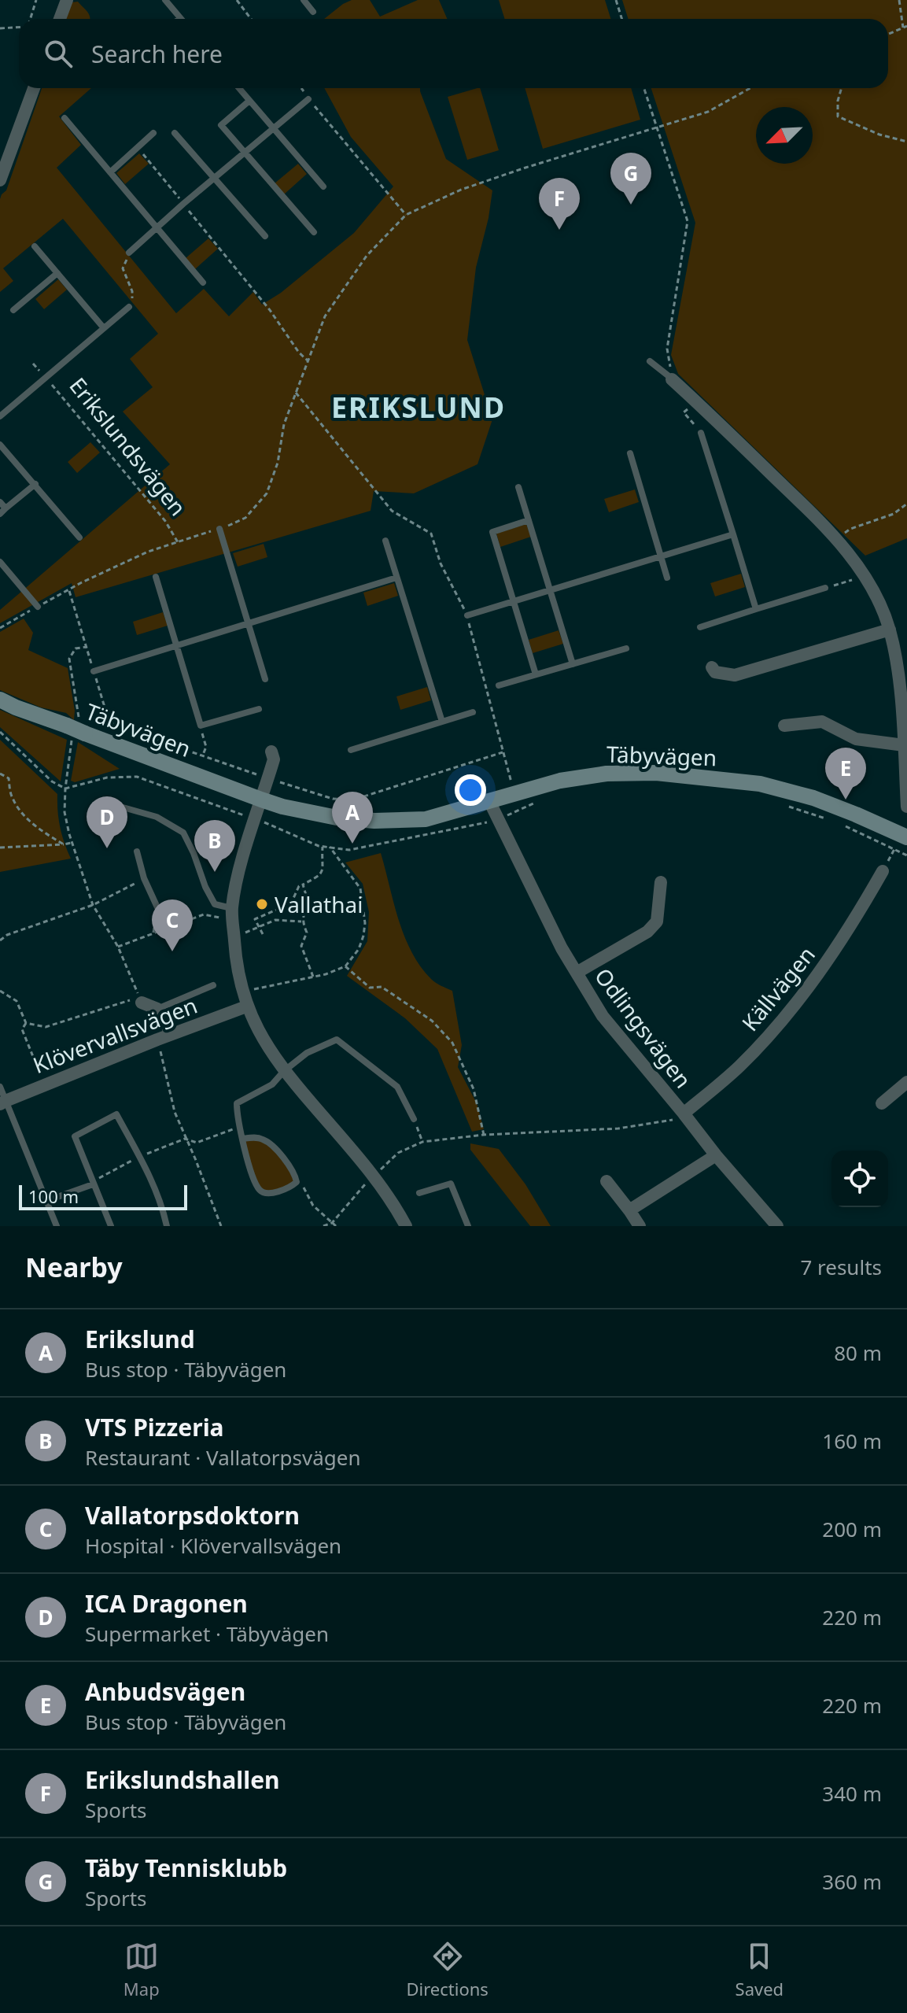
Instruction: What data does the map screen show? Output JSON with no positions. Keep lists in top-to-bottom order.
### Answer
{
  "streets": {
    "main road": ["Täbyvägen"],
    "street": ["Källvägen", "Odlingsvägen", "Klövervallsvägen"],
    "lane": ["Erikslundsvägen"]
  },
  "crossings": [
    ["Täbyvägen", "Odlingsvägen"],
    ["Källvägen", "Odlingsvägen"]
  ],
  "districts": ["ERIKSLUND"],
  "places": ["Vallathai"],
  "scale_bar": "100 m",
  "north": "bottom left",
  "page": {
    "search": "Search here",
    "pins": [
      "G",
      "F",
      "E",
      "A",
      "D",
      "B",
      "C"
    ],
    "scale": "100 m",
    "heading": ["Nearby", "7 results"],
    "list": [
      {
        "mark": "A",
        "name": "Erikslund",
        "note": "Bus stop · Täbyvägen",
        "value": "80 m"
      },
      {
        "mark": "B",
        "name": "VTS Pizzeria",
        "note": "Restaurant · Vallatorpsvägen",
        "value": "160 m"
      },
      {
        "mark": "C",
        "name": "Vallatorpsdoktorn",
        "note": "Hospital · Klövervallsvägen",
        "value": "200 m"
      },
      {
        "mark": "D",
        "name": "ICA Dragonen",
        "note": "Supermarket · Täbyvägen",
        "value": "220 m"
      },
      {
        "mark": "E",
        "name": "Anbudsvägen",
        "note": "Bus stop · Täbyvägen",
        "value": "220 m"
      },
      {
        "mark": "F",
        "name": "Erikslundshallen",
        "note": "Sports",
        "value": "340 m"
      },
      {
        "mark": "G",
        "name": "Täby Tennisklubb",
        "note": "Sports",
        "value": "360 m"
      }
    ],
    "nav": ["Map", "Directions", "Saved"]
  }
}
